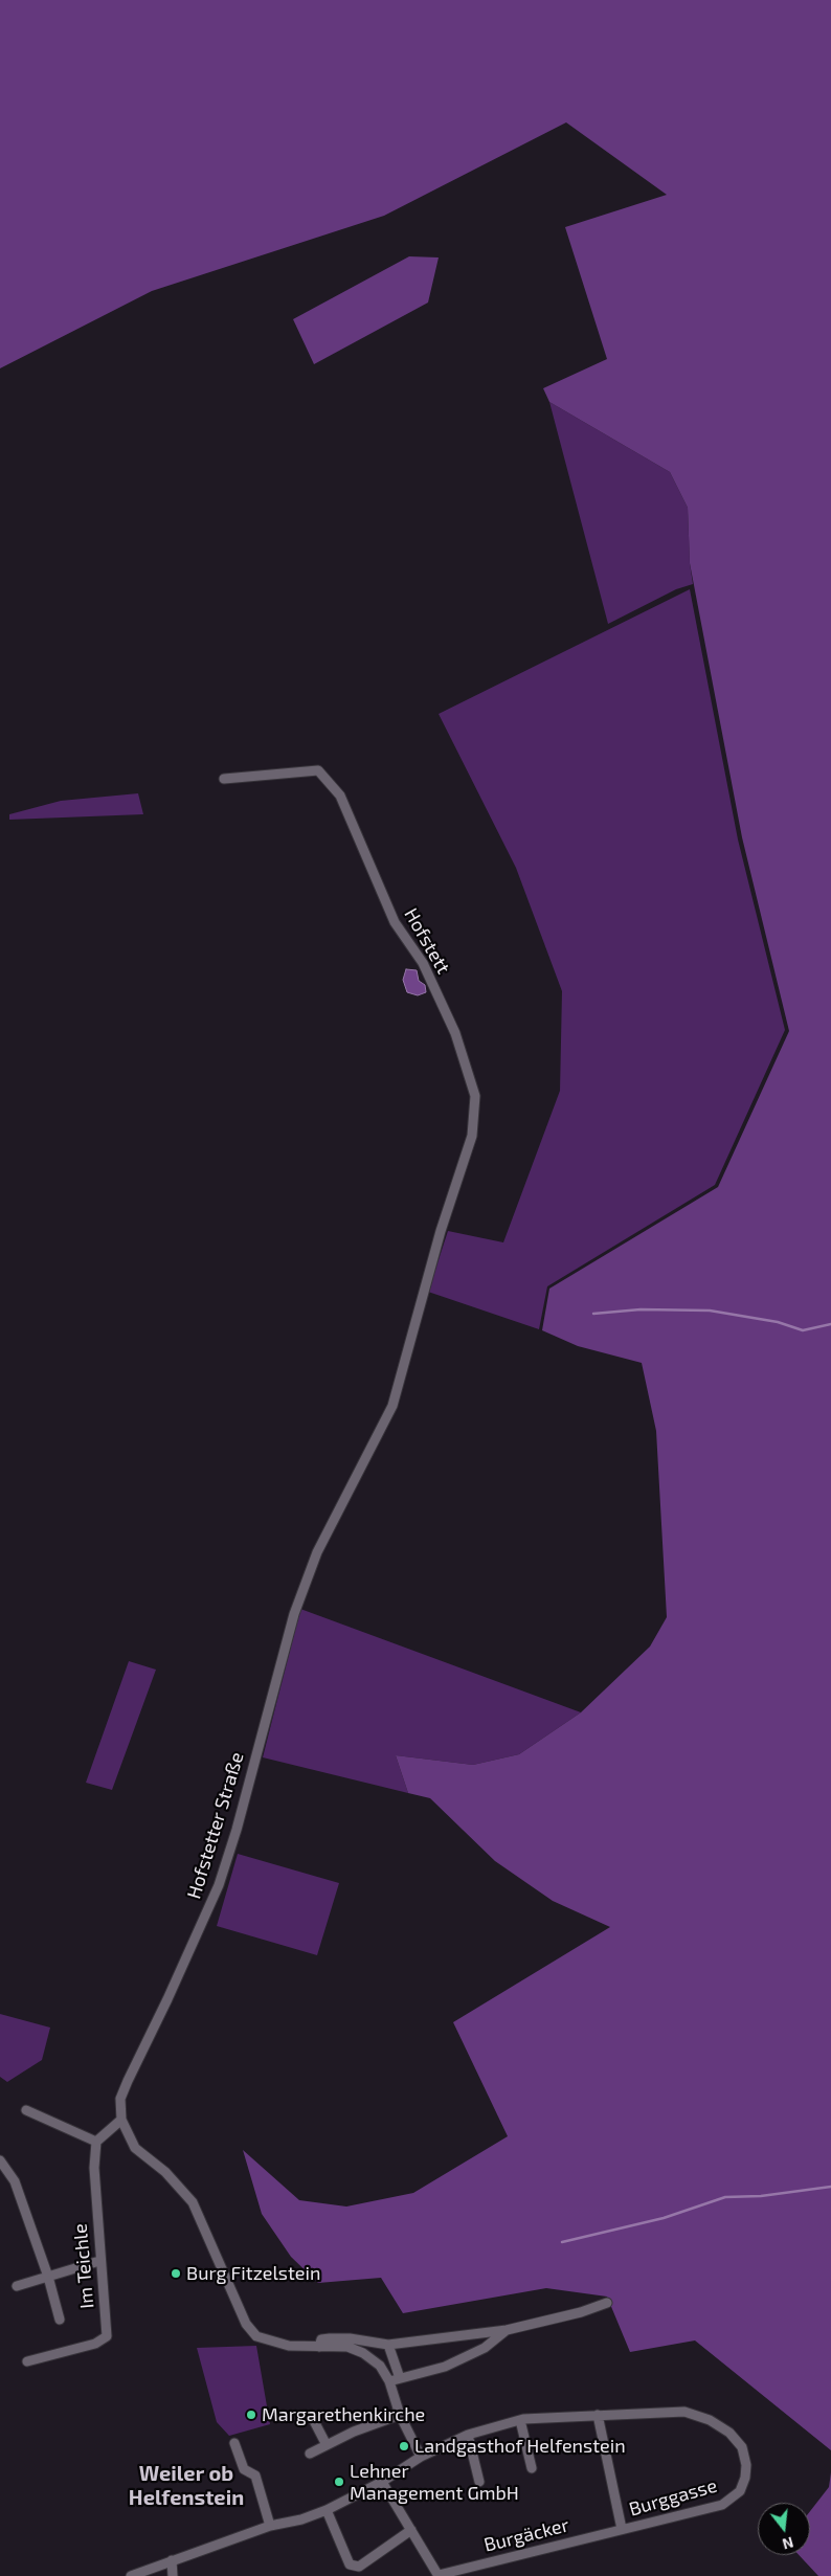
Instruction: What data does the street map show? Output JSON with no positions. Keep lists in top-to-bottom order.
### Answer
{
  "streets": {
    "street": [
      "Hofstett",
      "Hofstetter Straße",
      "Im Teichle",
      "Burggasse",
      "Burgäcker"
    ]
  },
  "crossings": [
    ["Hofstett", "Hofstetter Straße"],
    ["Burggasse", "Burgäcker"]
  ],
  "districts": ["Weiler ob Helfenstein"],
  "places": [
    "Burg Fitzelstein",
    "Margarethenkirche",
    "Landgasthof Helfenstein",
    "Lehner Management GmbH"
  ],
  "north": "bottom"
}
